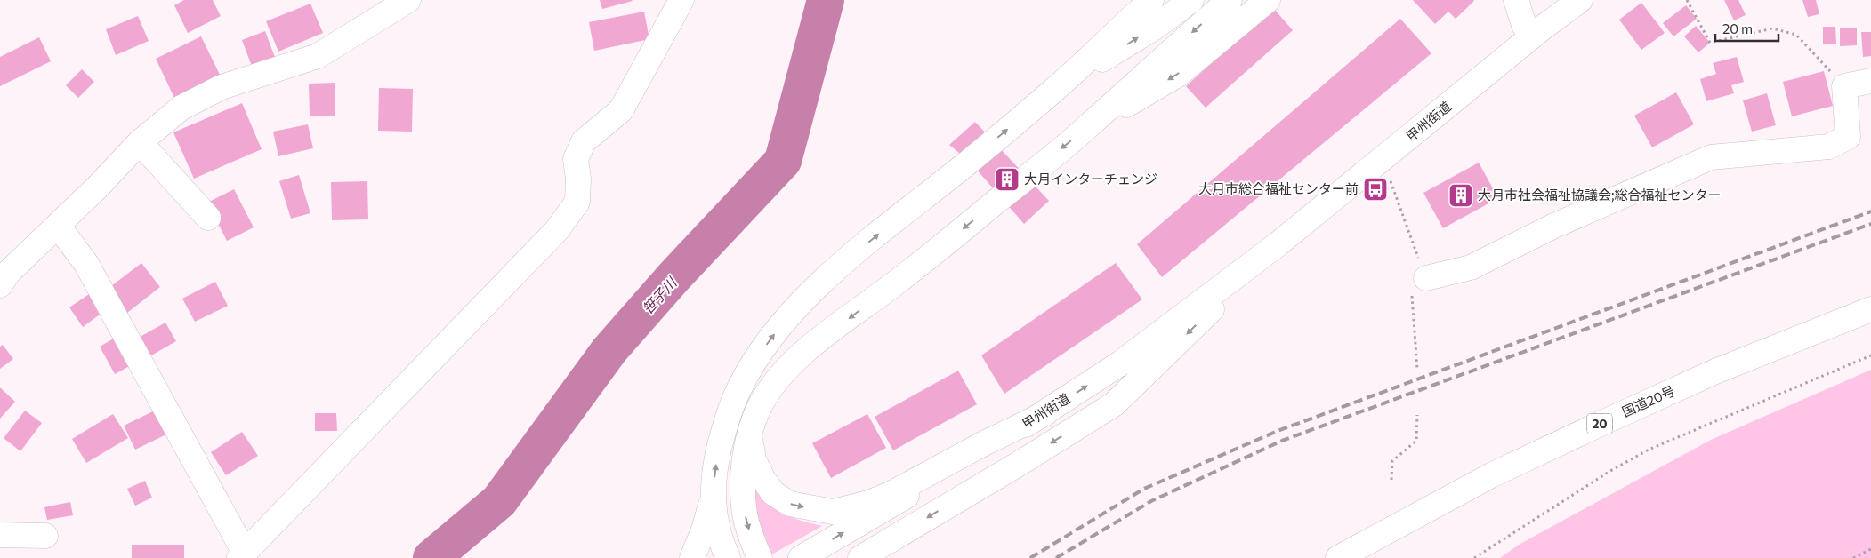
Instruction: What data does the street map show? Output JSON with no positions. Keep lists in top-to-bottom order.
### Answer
{
  "streets": {
    "main road": ["甲州街道", "国道20号", "20"]
  },
  "water": ["笹子川"],
  "places": {
    "building": ["大月インターチェンジ", "大月市社会福祉協議会;総合福祉センター"],
    "bus stop": ["大月市総合福祉センター前"]
  },
  "scale_bar": "20 m"
}
